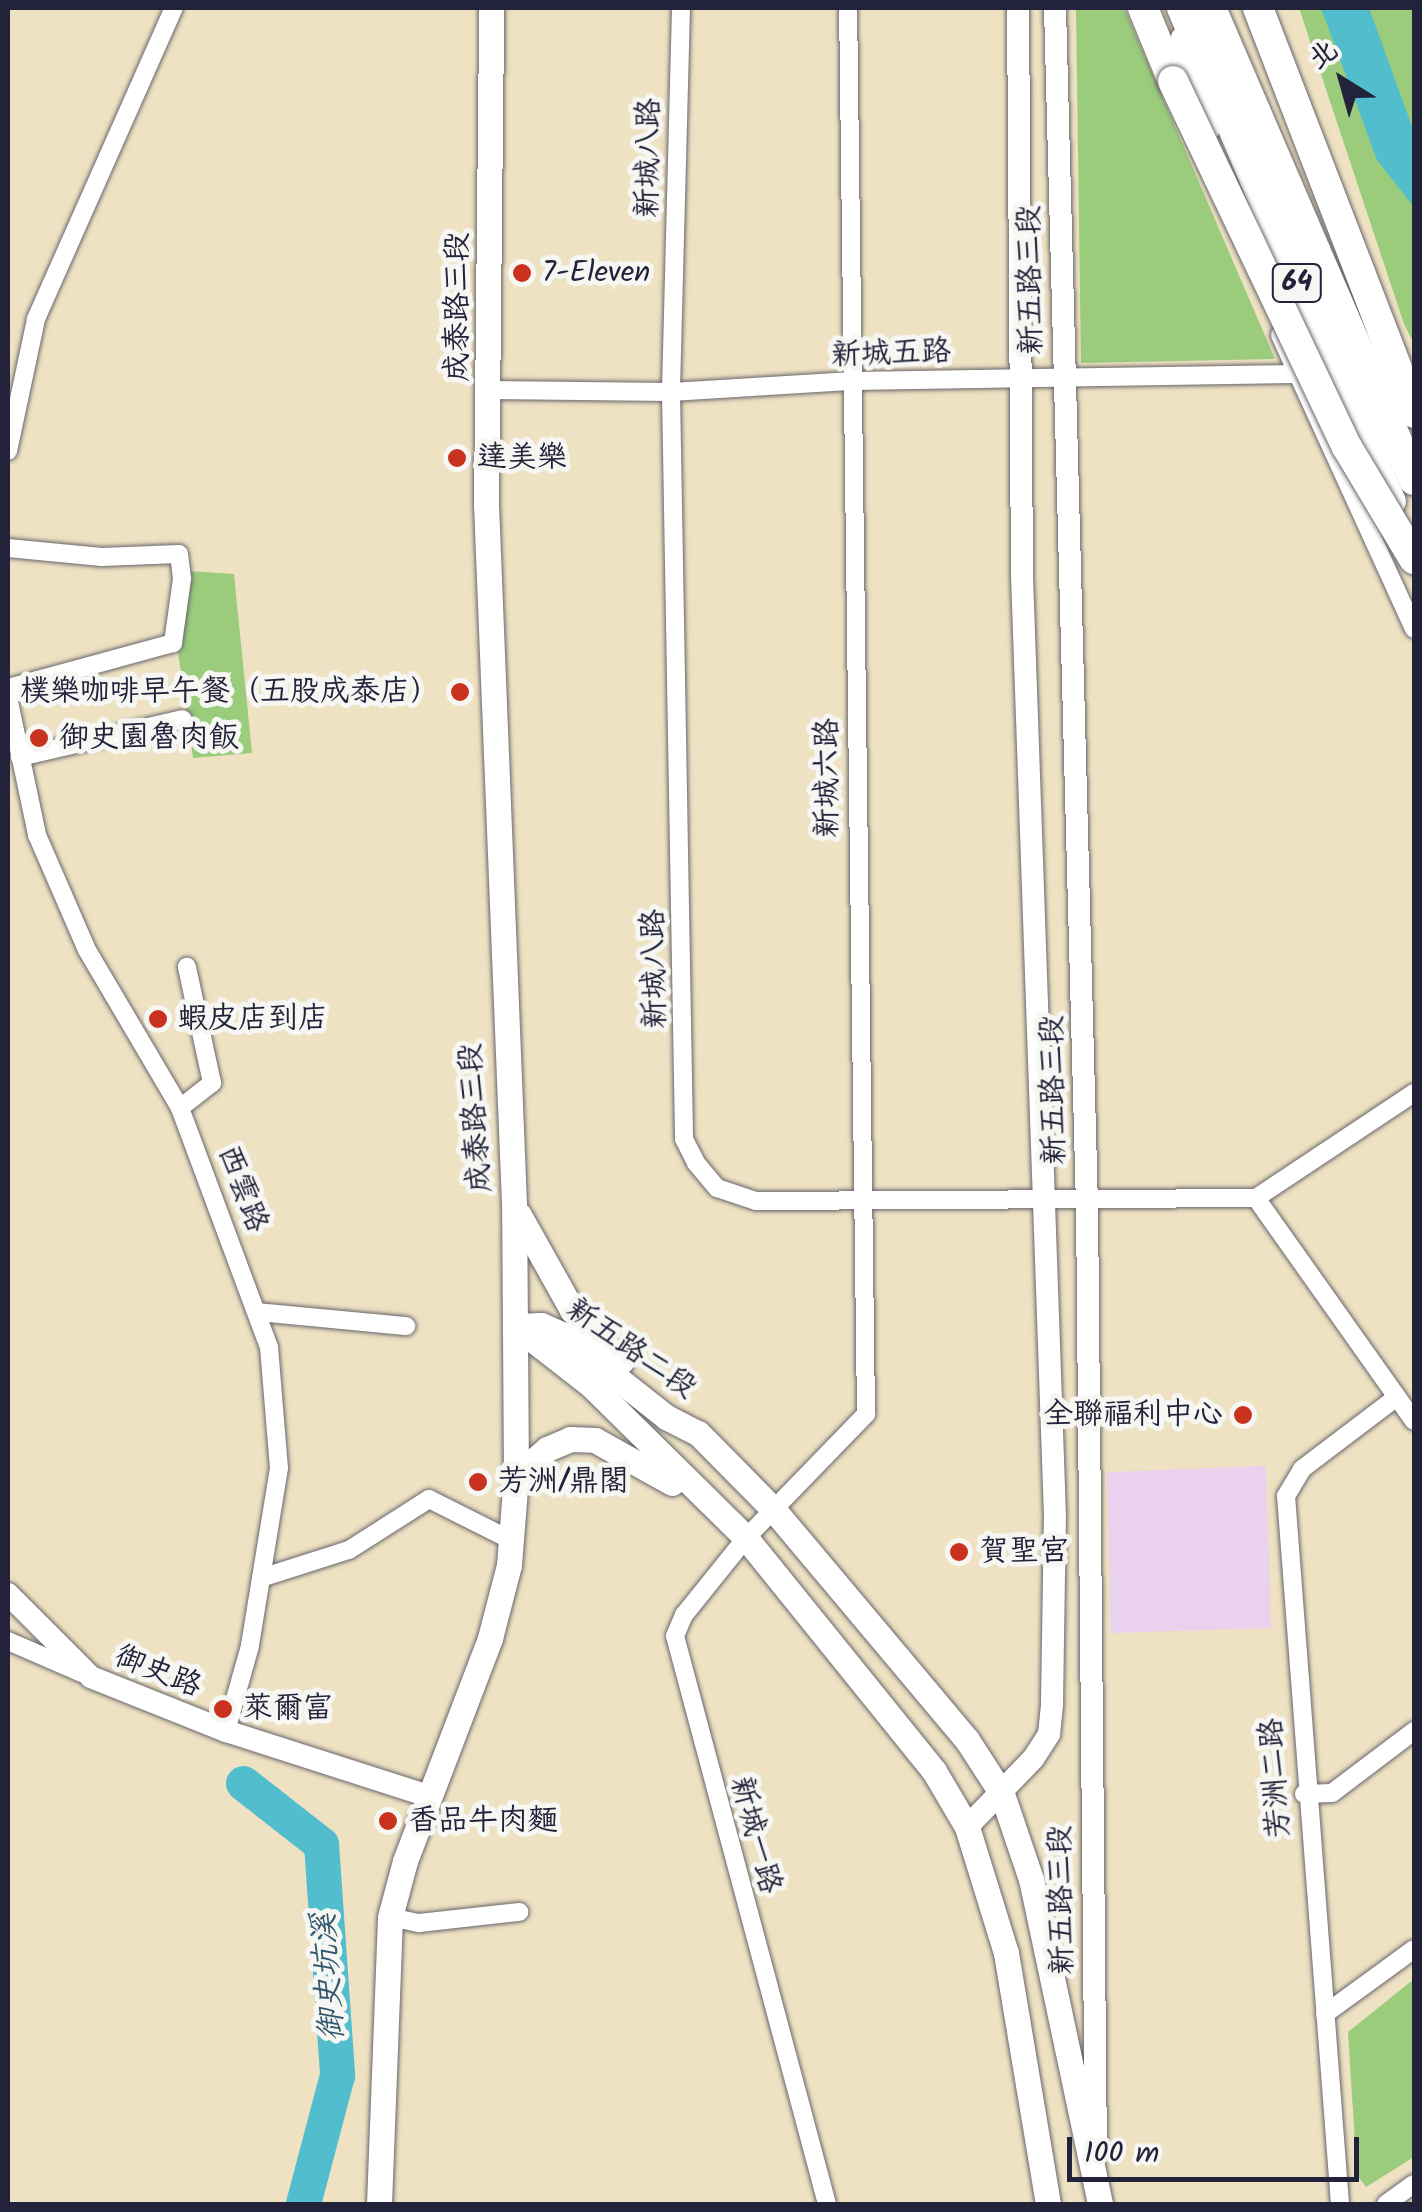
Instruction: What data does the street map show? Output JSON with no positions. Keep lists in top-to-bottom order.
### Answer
{
  "streets": {
    "highway": ["64"],
    "main road": ["成泰路三段", "新五路二段"],
    "street": [
      "新城八路",
      "新五路三段",
      "新城五路",
      "新城六路",
      "西雲路",
      "御史路",
      "芳洲二路",
      "新城一路"
    ]
  },
  "crossings": [
    ["新城八路", "新五路三段"],
    ["新城八路", "新城五路"],
    ["新城八路", "新城六路"],
    ["新五路三段", "新城五路"],
    ["新五路三段", "新五路二段"],
    ["成泰路三段", "新城五路"],
    ["成泰路三段", "新五路二段"],
    ["成泰路三段", "御史路"],
    ["新城五路", "新城六路"],
    ["新城六路", "新五路二段"],
    ["新城六路", "新城一路"],
    ["西雲路", "御史路"],
    ["新五路二段", "新城一路"]
  ],
  "water": ["御史坑溪"],
  "places": [
    "7-Eleven",
    "達美樂",
    "樸樂咖啡早午餐（五股成泰店）",
    "御史園魯肉飯",
    "蝦皮店到店",
    "全聯福利中心",
    "芳洲/鼎閣",
    "賀聖宮",
    "萊爾富",
    "香品牛肉麵"
  ],
  "scale_bar": "100 m",
  "north": "top left"
}
